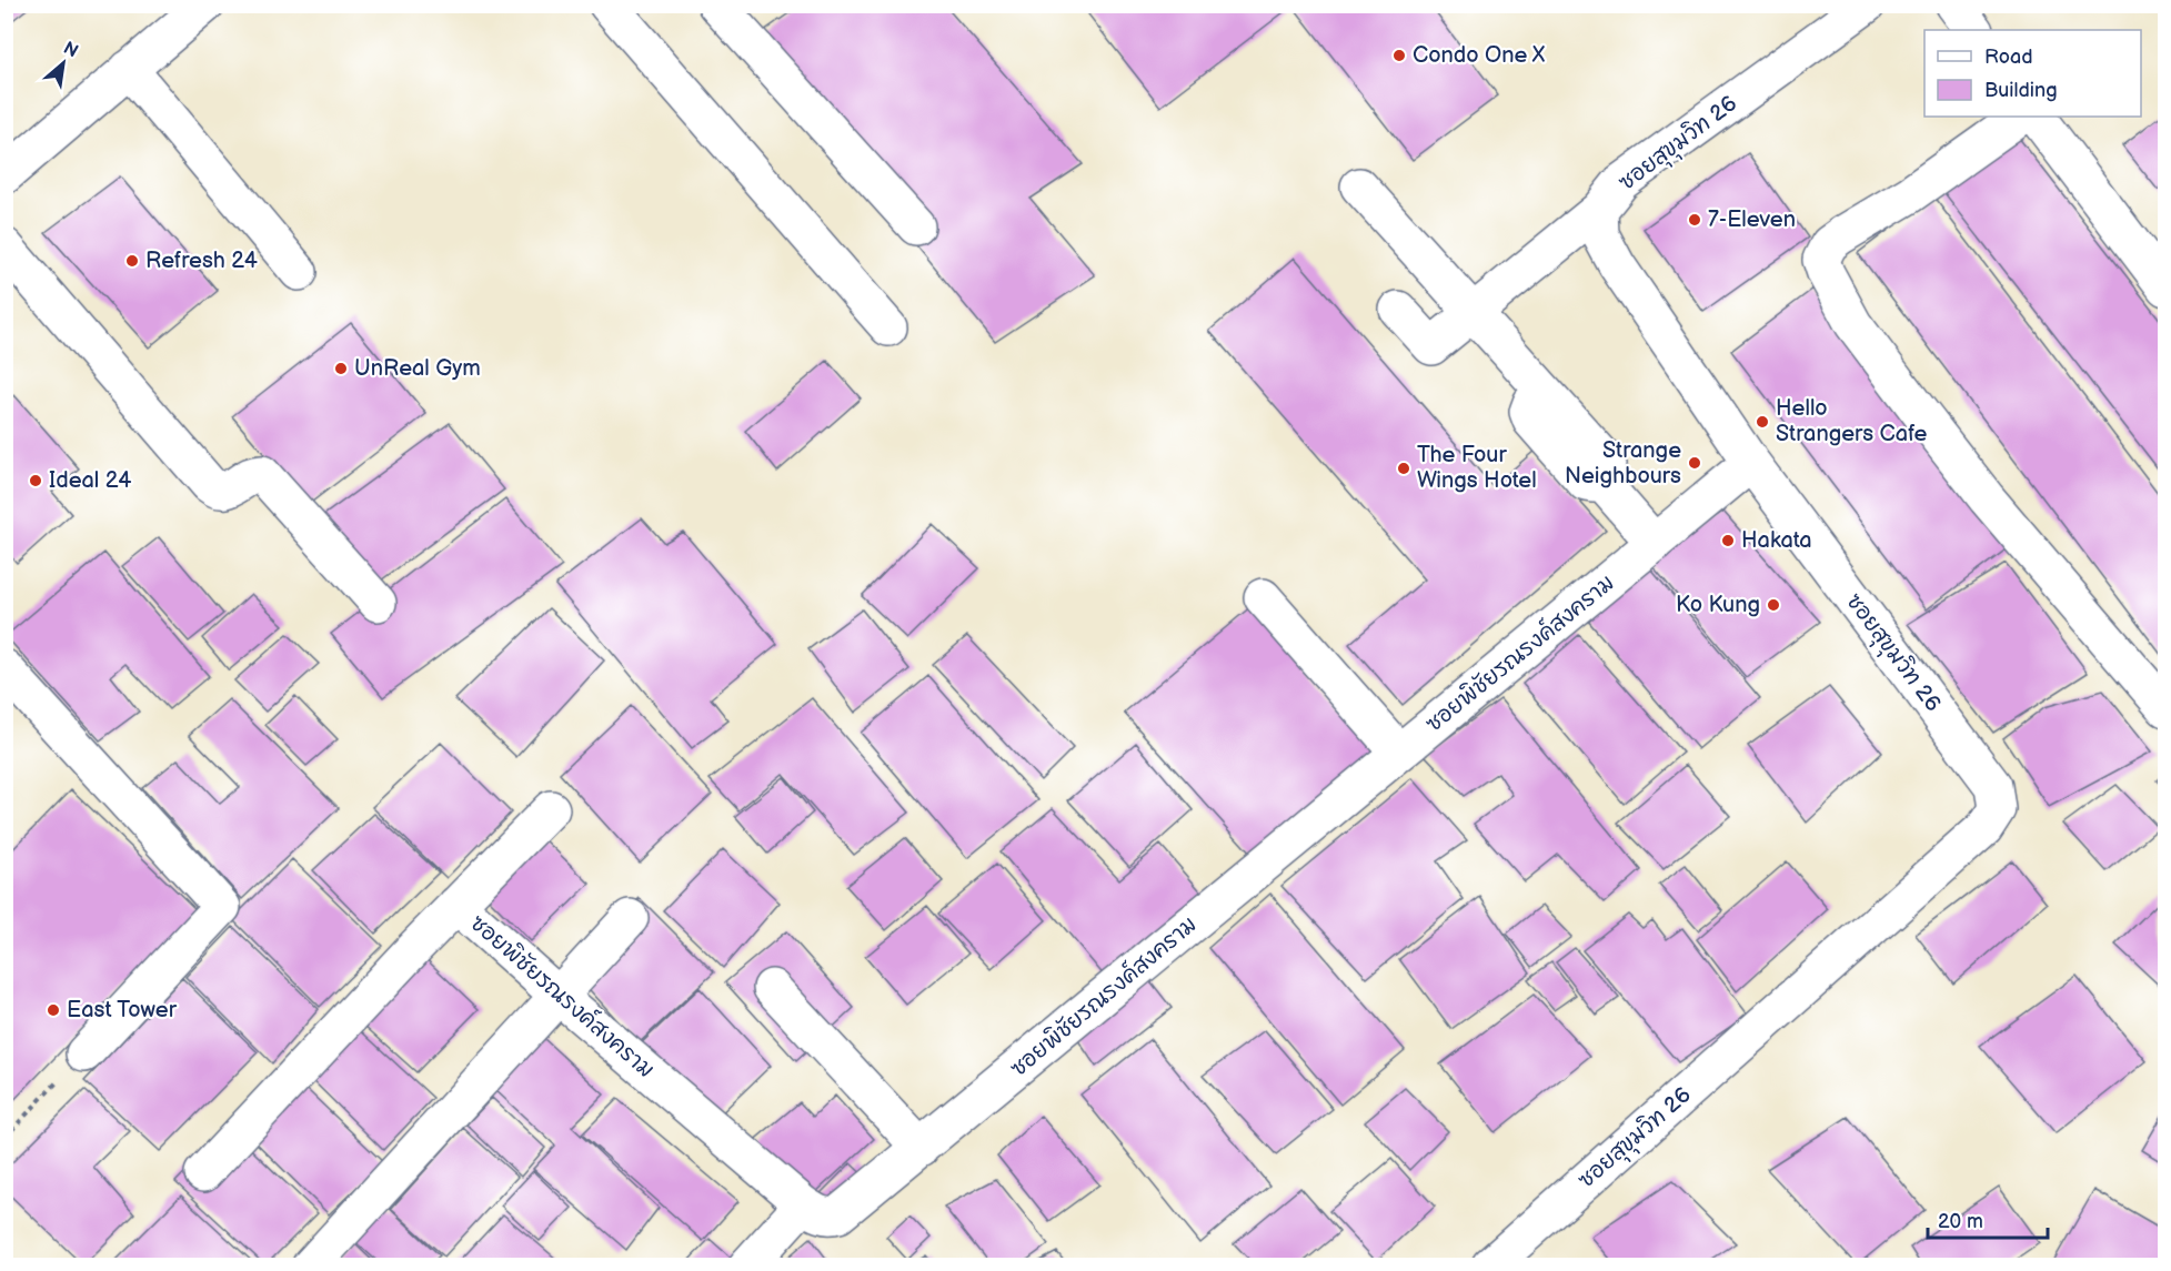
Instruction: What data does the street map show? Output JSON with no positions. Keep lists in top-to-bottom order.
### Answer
{
  "streets": {
    "street": ["ซอยสุขุมวิท 26", "ซอยพิชัยรณรงค์สงคราม"]
  },
  "crossings": [
    ["ซอยสุขุมวิท 26", "ซอยพิชัยรณรงค์สงคราม"]
  ],
  "places": [
    "Condo One X",
    "7-Eleven",
    "Refresh 24",
    "UnReal Gym",
    "Hello Strangers Cafe",
    "Strange Neighbours",
    "The Four Wings Hotel",
    "Ideal 24",
    "Hakata",
    "Ko Kung",
    "East Tower"
  ],
  "legend": ["Road", "Building"],
  "scale_bar": "20 m",
  "north": "top right"
}
